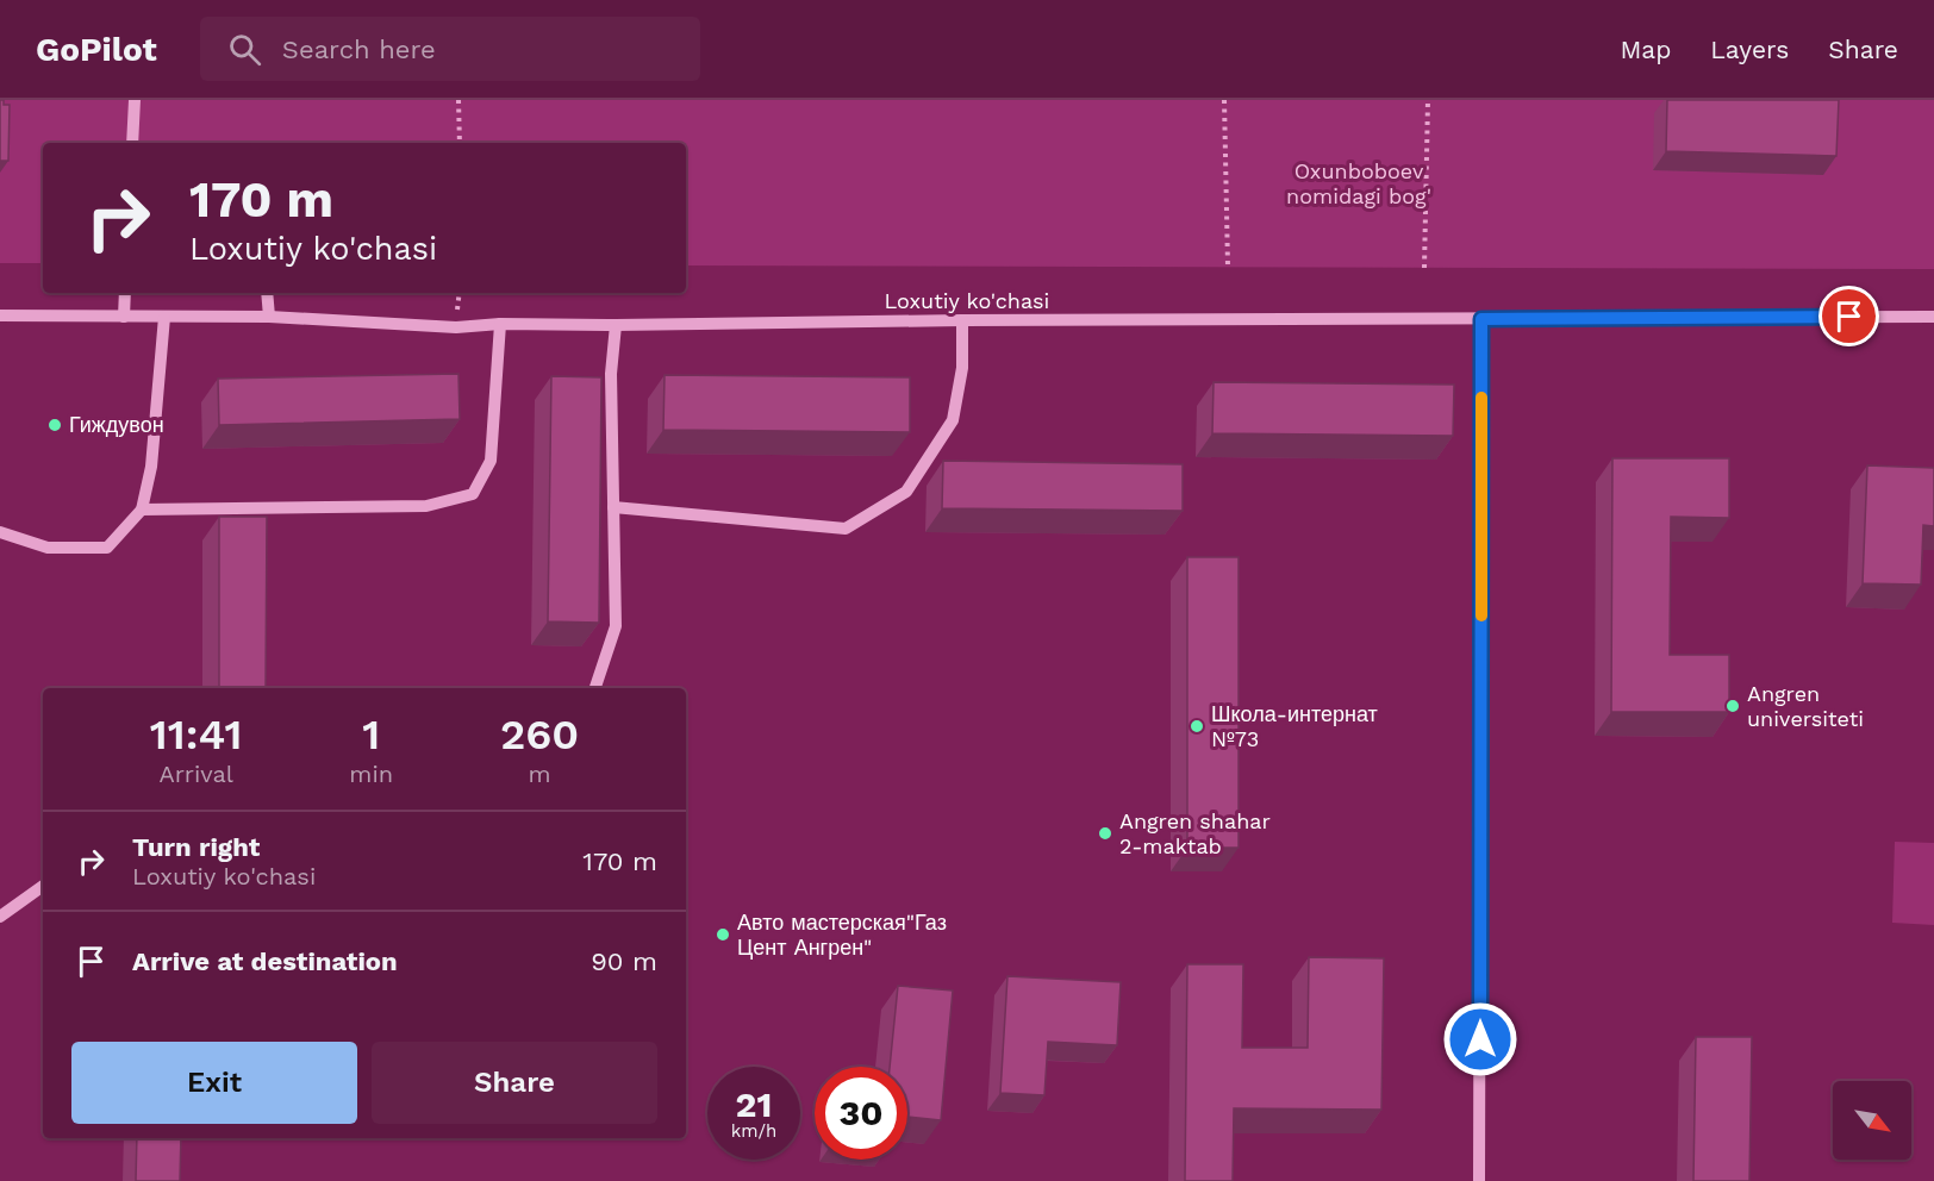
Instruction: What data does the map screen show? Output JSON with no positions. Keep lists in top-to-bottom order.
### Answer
{
  "streets": {
    "street": ["Loxutiy ko'chasi"]
  },
  "parks": ["Oxunboboev nomidagi bog'"],
  "places": [
    "Гиждувон",
    "Angren universiteti",
    "Школа-интернат №73",
    "Angren shahar 2-maktab",
    "Авто мастерская\"Газ Цент Ангрен\""
  ],
  "north": "bottom right",
  "page": {
    "header": "GoPilot",
    "search": "Search here",
    "nav": ["Map", "Layers", "Share"],
    "turn": ["170 m", "Loxutiy ko'chasi"],
    "eta": [
      "11:41",
      "Arrival",
      "1",
      "min",
      "260",
      "m"
    ],
    "list": [
      {
        "name": "Turn right",
        "note": "Loxutiy ko'chasi",
        "value": "170 m"
      },
      {
        "name": "Arrive at destination",
        "value": "90 m"
      }
    ],
    "buttons": ["Exit", "Share"],
    "speed": "21 km/h",
    "limit": "30"
  }
}
